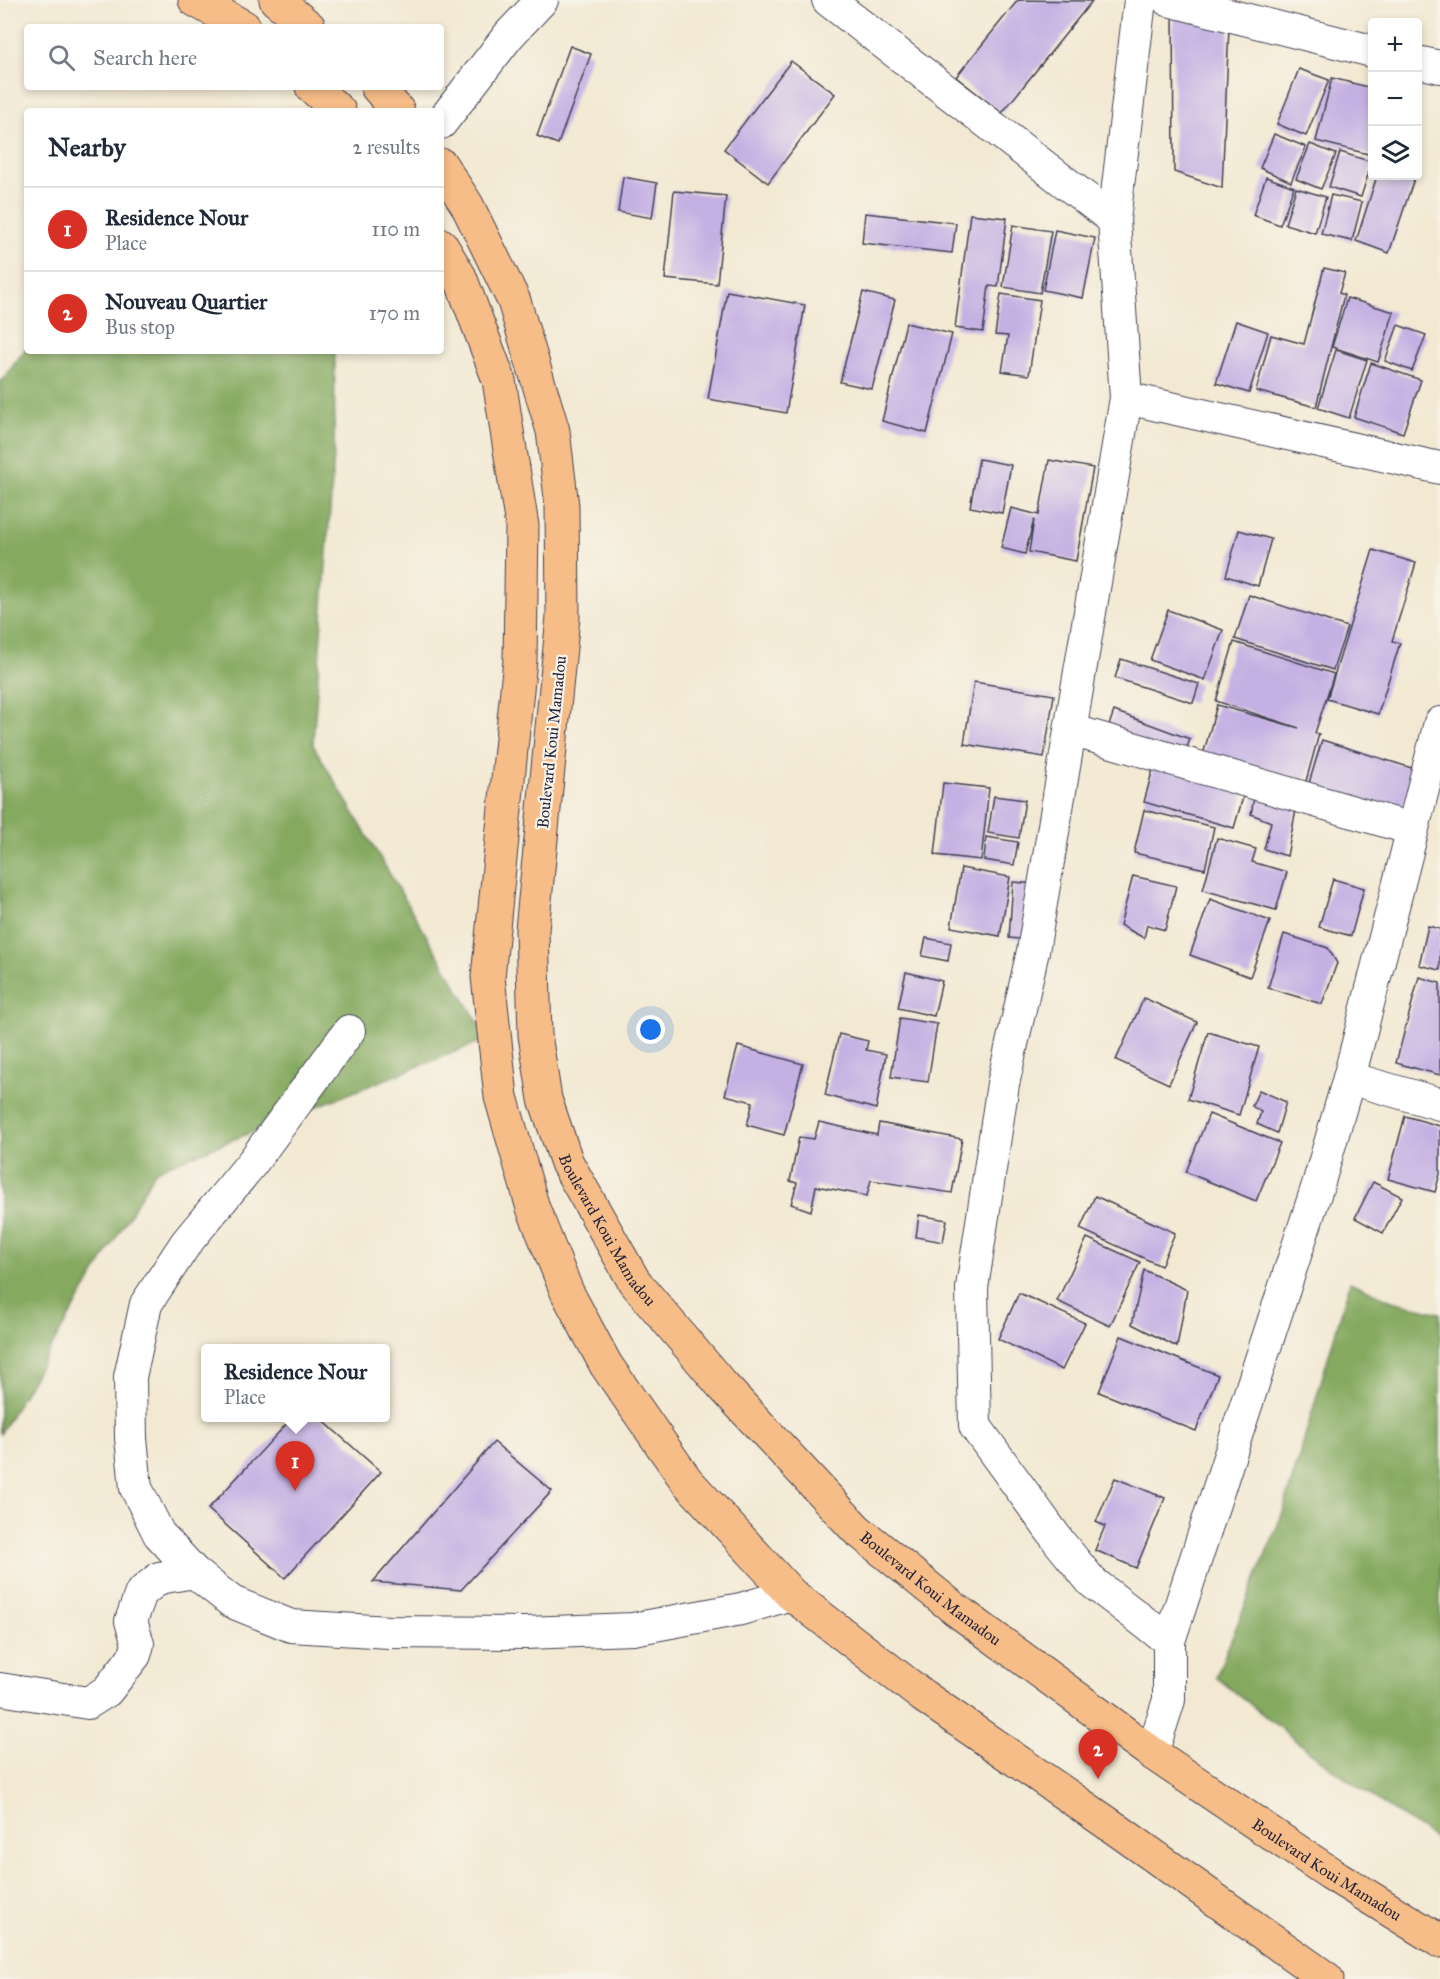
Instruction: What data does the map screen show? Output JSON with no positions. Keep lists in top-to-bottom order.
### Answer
{
  "streets": {
    "main road": ["Boulevard Koui Mamadou"]
  },
  "page": {
    "map_buttons": ["+", "−"],
    "search": "Search here",
    "heading": ["Nearby", "2 results"],
    "list": [
      {
        "mark": "1",
        "name": "Residence Nour",
        "note": "Place",
        "value": "110 m"
      },
      {
        "mark": "2",
        "name": "Nouveau Quartier",
        "note": "Bus stop",
        "value": "170 m"
      }
    ],
    "popup": ["Residence Nour", "Place"],
    "pins": ["1", "2"]
  }
}
